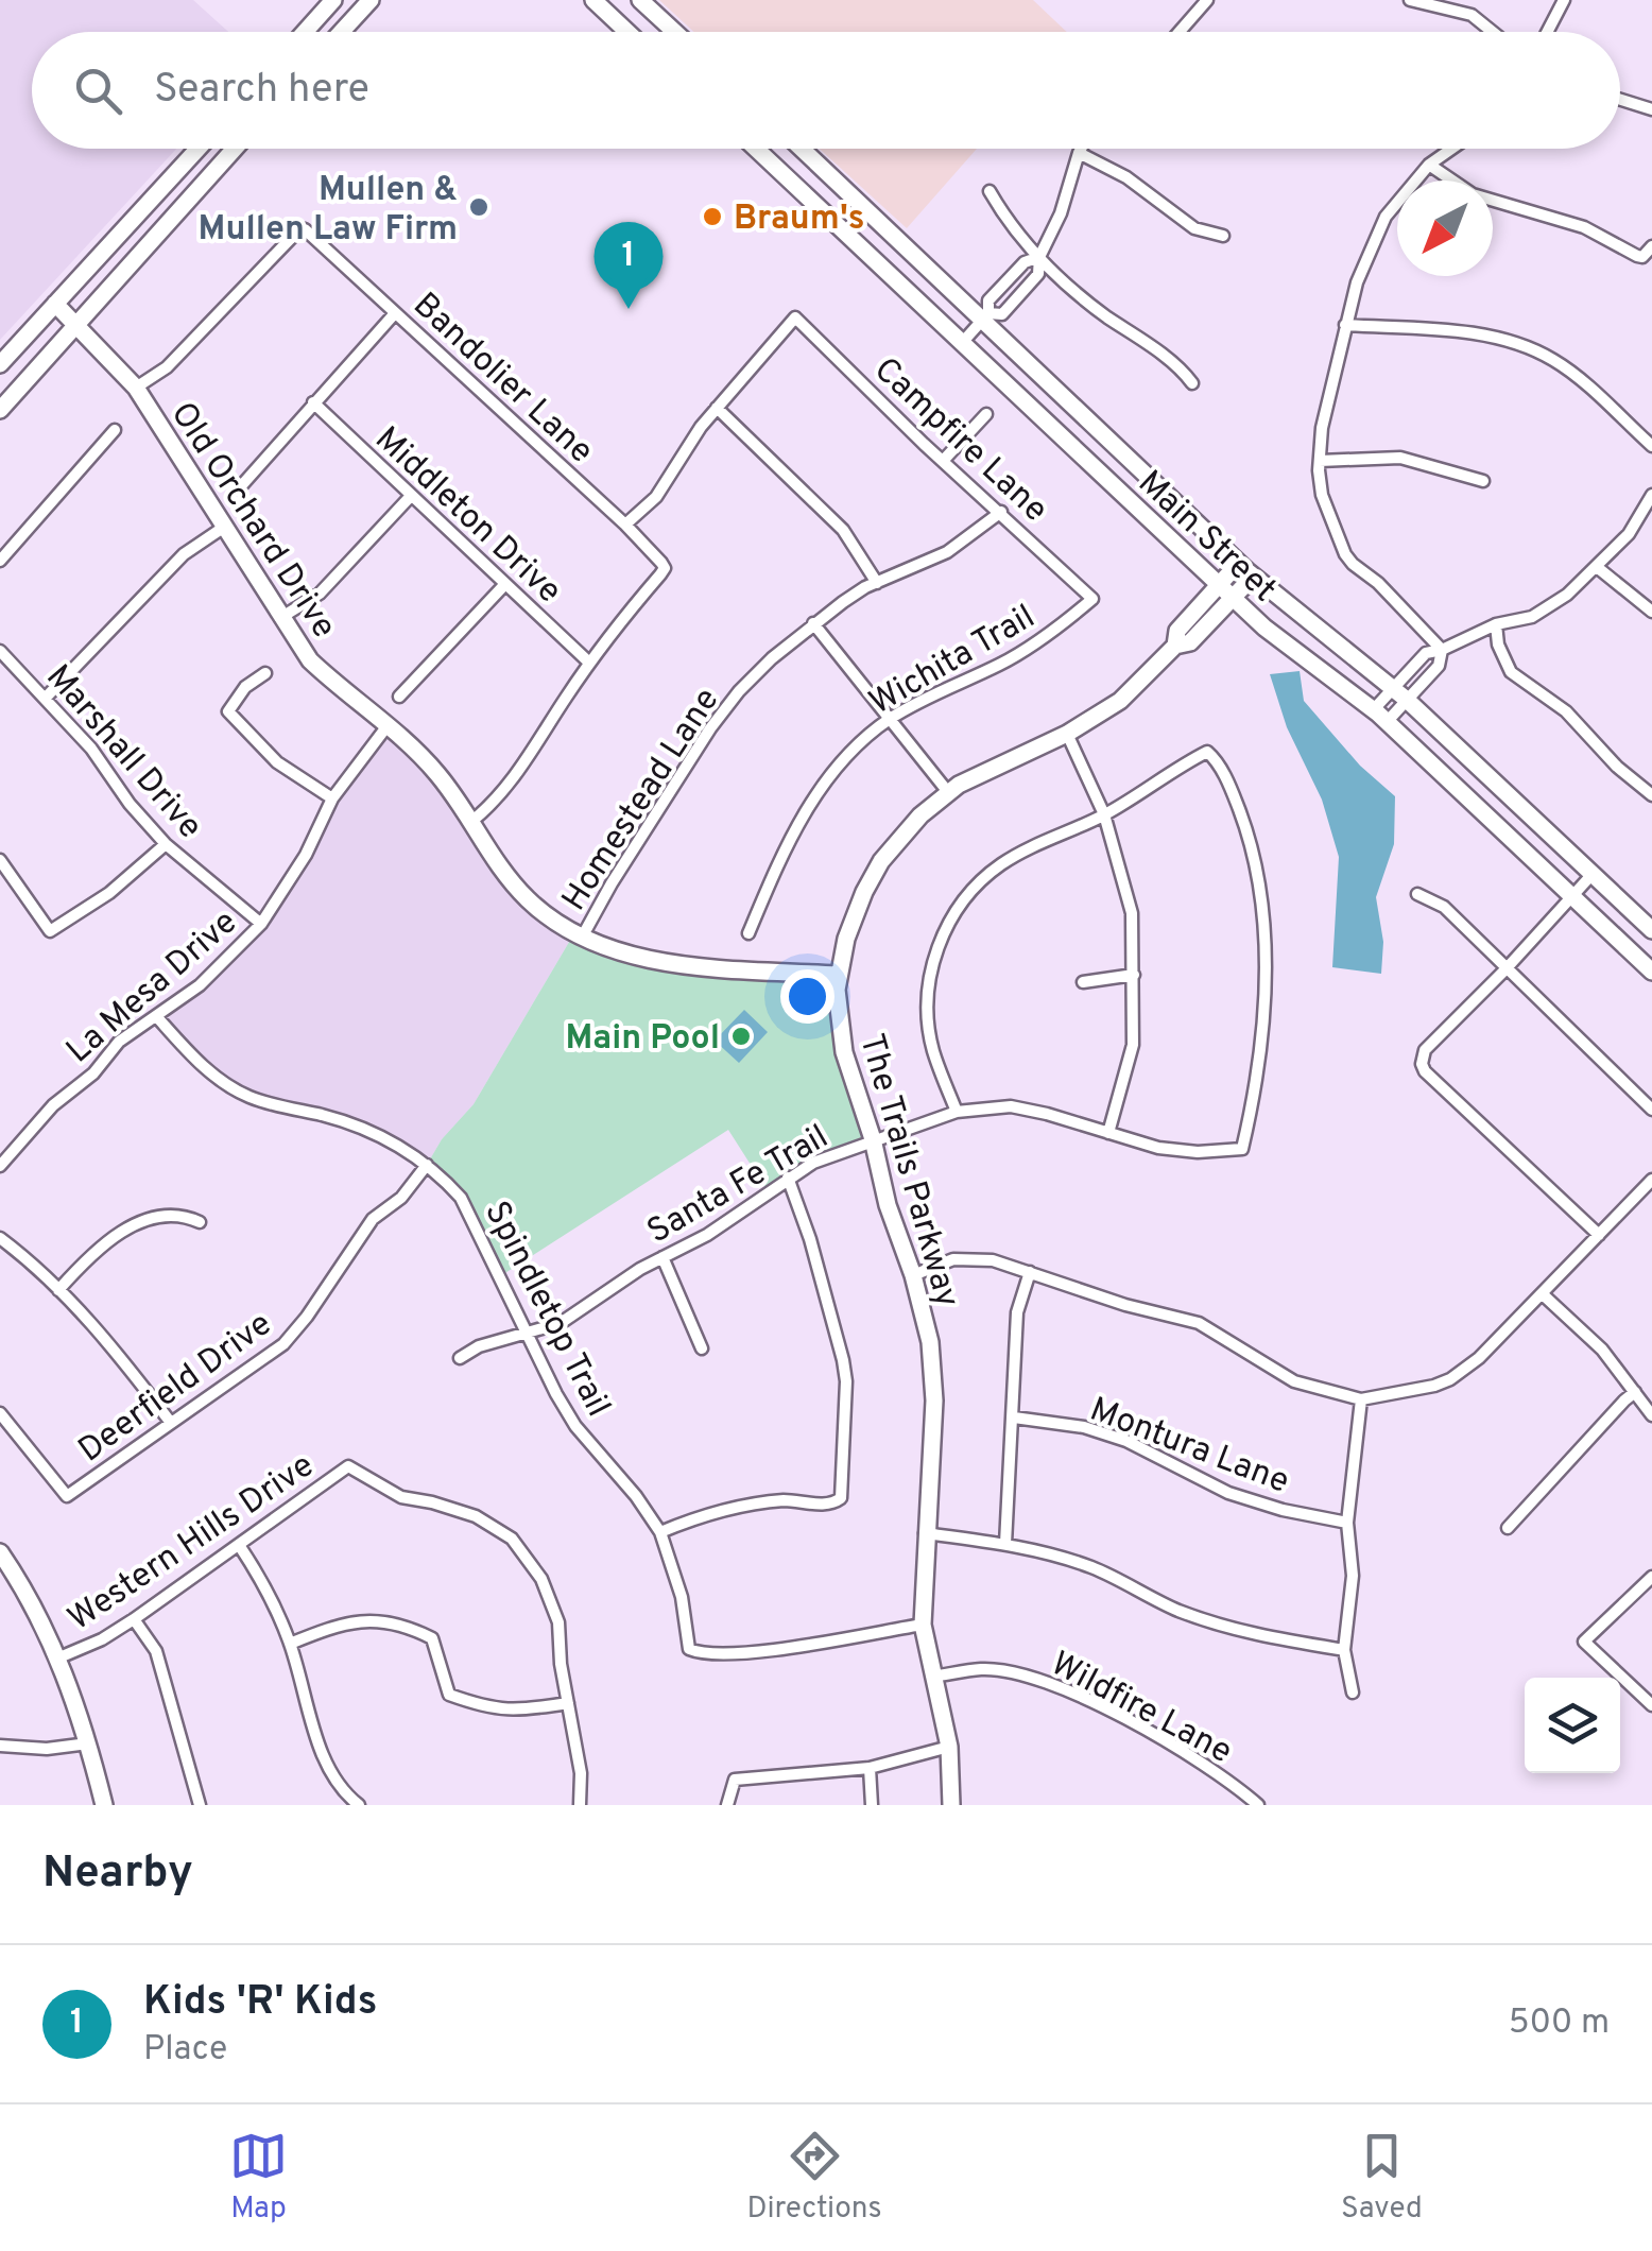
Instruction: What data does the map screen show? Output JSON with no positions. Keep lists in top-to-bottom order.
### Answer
{
  "streets": {
    "main road": ["Old Orchard Drive", "Main Street", "The Trails Parkway"],
    "street": [
      "Bandolier Lane",
      "Campfire Lane",
      "Middleton Drive",
      "Wichita Trail",
      "Marshall Drive",
      "Homestead Lane",
      "La Mesa Drive",
      "Santa Fe Trail",
      "Spindletop Trail",
      "Deerfield Drive",
      "Montura Lane",
      "Western Hills Drive",
      "Wildfire Lane"
    ]
  },
  "crossings": [
    ["Bandolier Lane", "Middleton Drive"],
    ["Bandolier Lane", "Old Orchard Drive"],
    ["Campfire Lane", "Wichita Trail"],
    ["Campfire Lane", "Homestead Lane"],
    ["Old Orchard Drive", "Homestead Lane"],
    ["Old Orchard Drive", "La Mesa Drive"],
    ["Old Orchard Drive", "The Trails Parkway"],
    ["Main Street", "The Trails Parkway"],
    ["Marshall Drive", "La Mesa Drive"],
    ["La Mesa Drive", "Spindletop Trail"],
    ["The Trails Parkway", "Santa Fe Trail"],
    ["The Trails Parkway", "Spindletop Trail"],
    ["The Trails Parkway", "Wildfire Lane"],
    ["Santa Fe Trail", "Spindletop Trail"],
    ["Spindletop Trail", "Deerfield Drive"]
  ],
  "places": ["Mullen & Mullen Law Firm", "Braum's", "Main Pool"],
  "north": "bottom left",
  "page": {
    "search": "Search here",
    "pins": "1",
    "heading": "Nearby",
    "list": [
      {
        "mark": "1",
        "name": "Kids 'R' Kids",
        "note": "Place",
        "value": "500 m"
      }
    ],
    "nav": ["Map", "Directions", "Saved"]
  }
}
